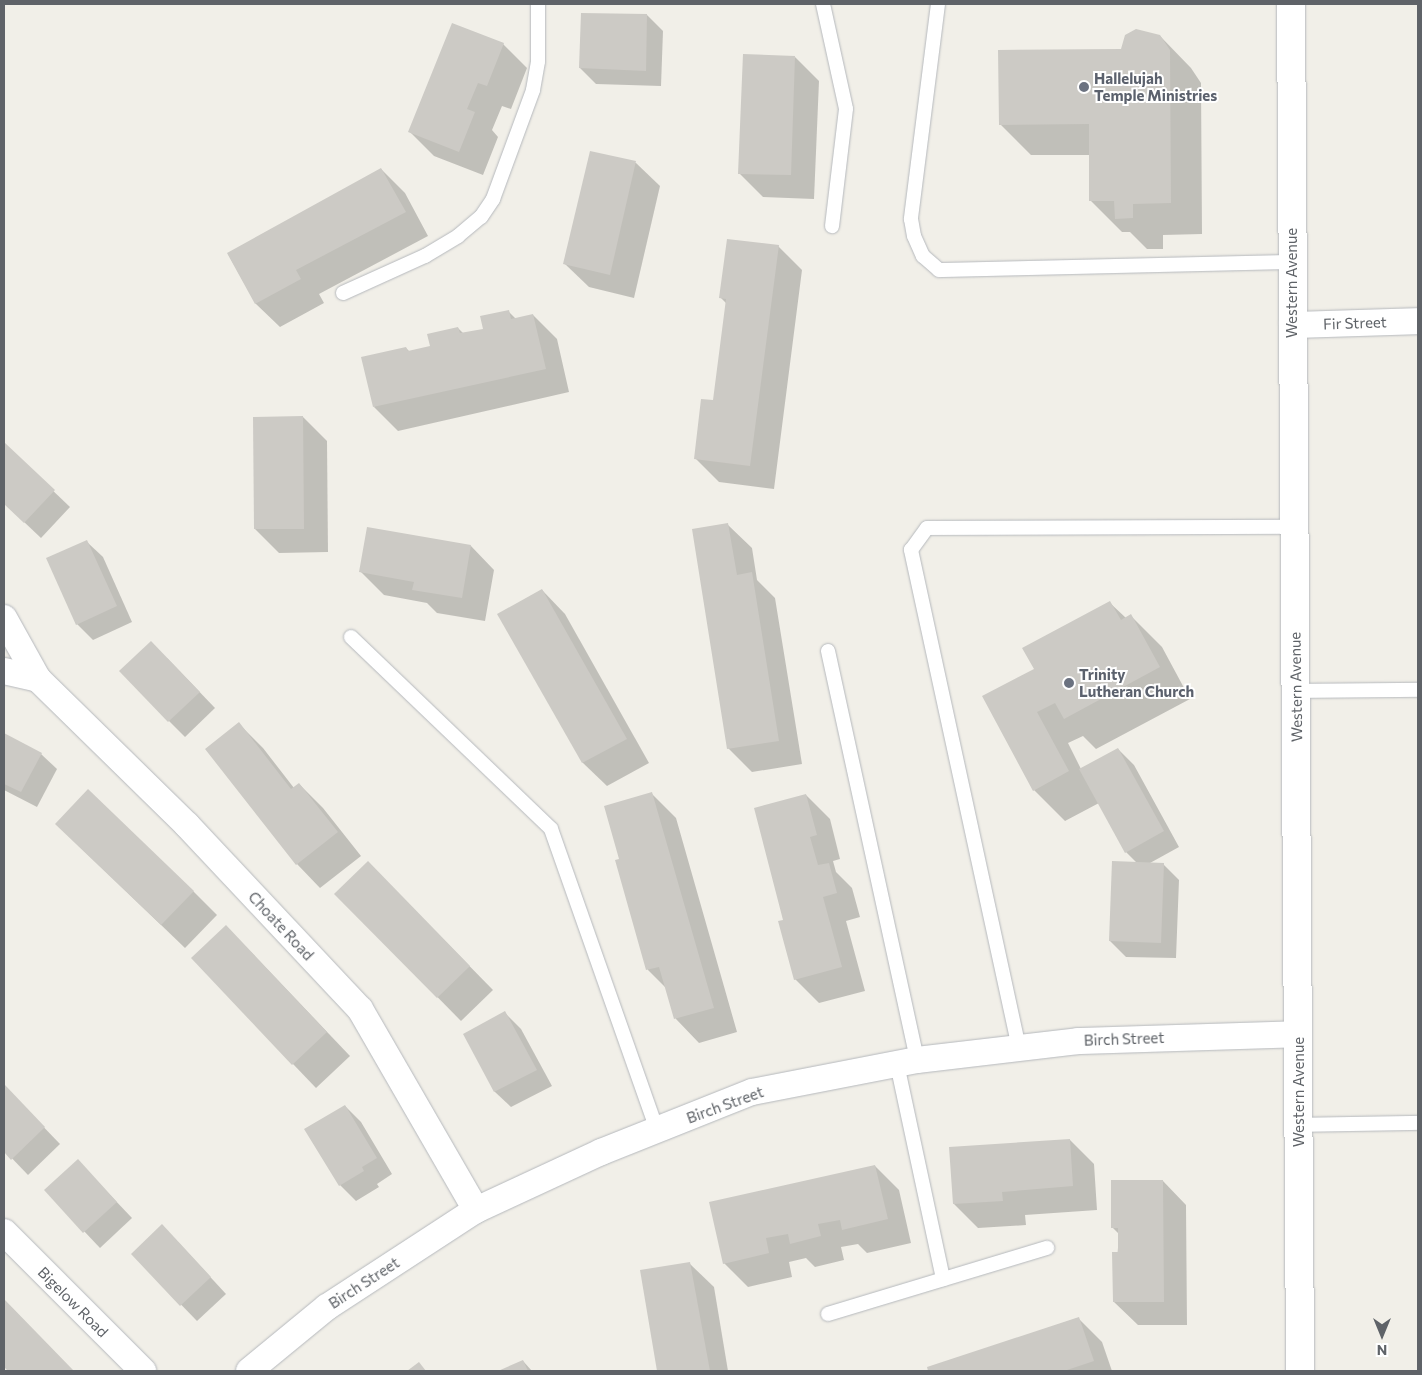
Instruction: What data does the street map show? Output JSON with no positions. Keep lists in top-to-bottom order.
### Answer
{
  "streets": {
    "main road": ["Western Avenue"],
    "street": [
      "Fir Street",
      "Choate Road",
      "Birch Street",
      "Bigelow Road"
    ]
  },
  "crossings": [
    ["Western Avenue", "Fir Street"],
    ["Western Avenue", "Birch Street"],
    ["Choate Road", "Birch Street"]
  ],
  "places": ["Hallelujah Temple Ministries", "Trinity Lutheran Church"],
  "north": "bottom"
}
